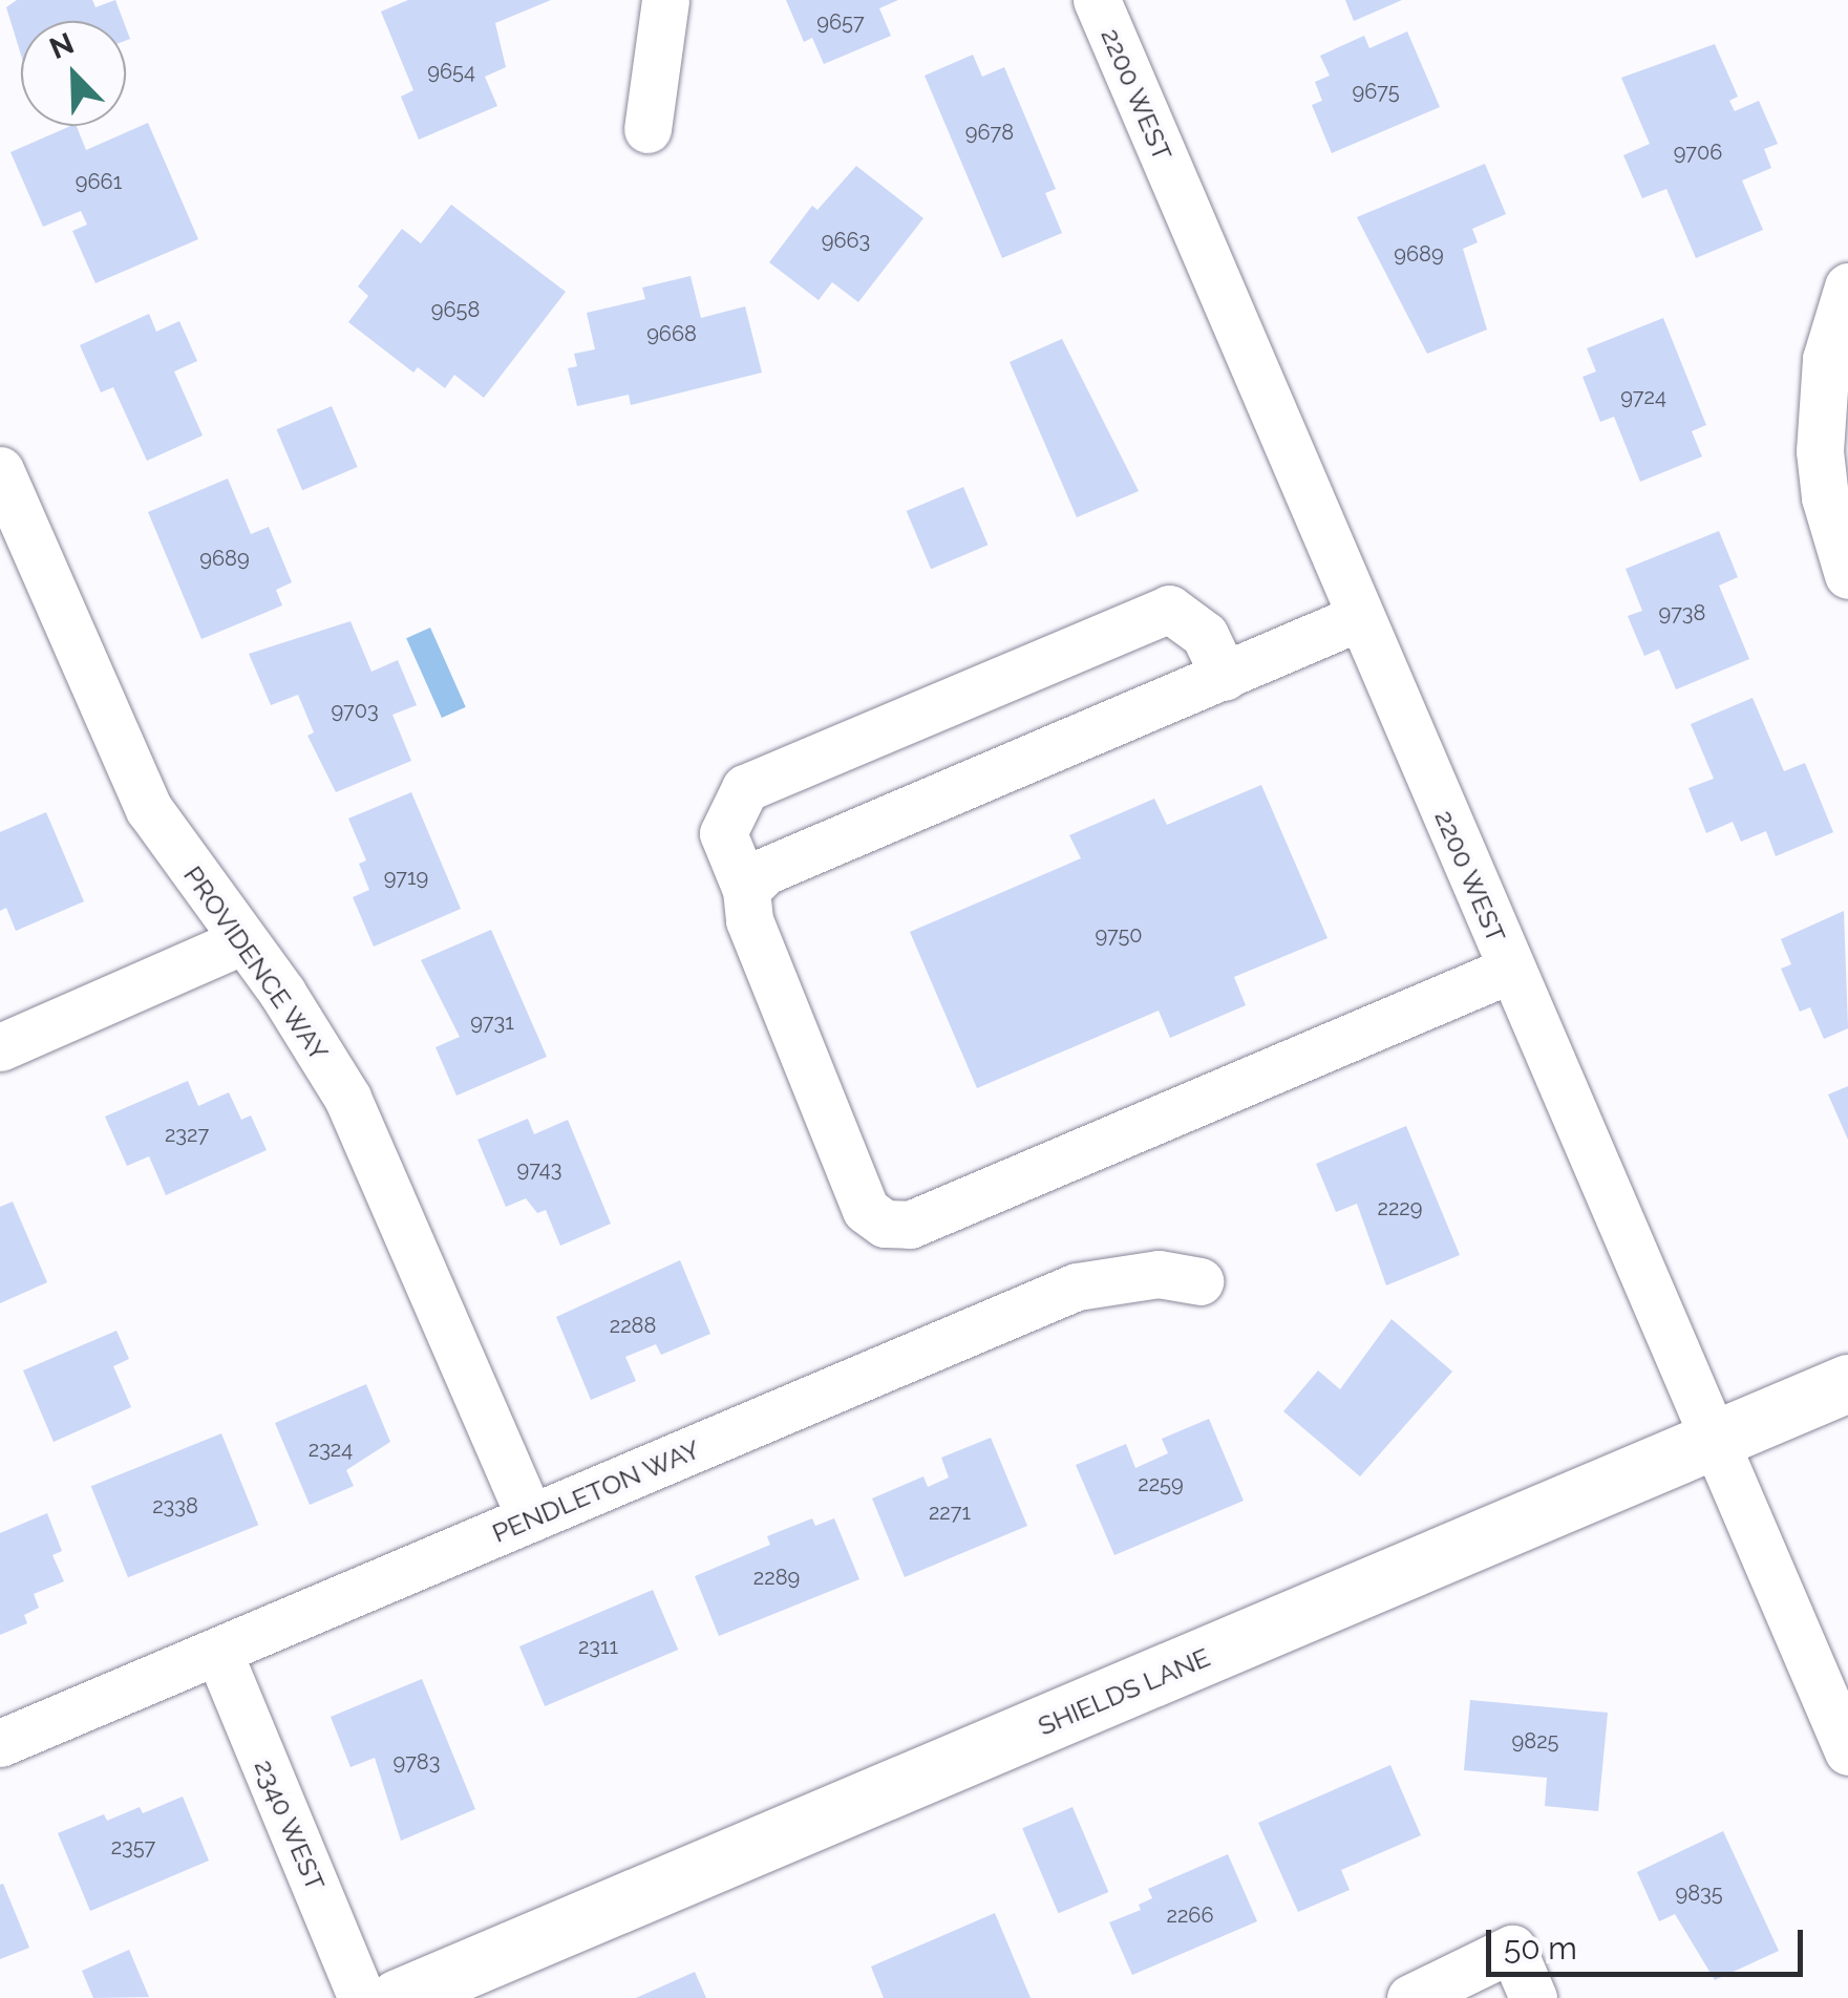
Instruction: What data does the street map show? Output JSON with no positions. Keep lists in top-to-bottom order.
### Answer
{
  "streets": {
    "main road": ["SHIELDS LANE"],
    "street": [
      "2200 WEST",
      "PROVIDENCE WAY",
      "PENDLETON WAY",
      "2340 WEST"
    ]
  },
  "crossings": [
    ["2200 WEST", "SHIELDS LANE"],
    ["PROVIDENCE WAY", "PENDLETON WAY"],
    ["PENDLETON WAY", "2340 WEST"]
  ],
  "house_numbers": [
    "9657",
    "9654",
    "9675",
    "9678",
    "9706",
    "9661",
    "9663",
    "9689",
    "9658",
    "9668",
    "9724",
    "9689",
    "9738",
    "9703",
    "9719",
    "9750",
    "9731",
    "2327",
    "9743",
    "2229",
    "2288",
    "2324",
    "2259",
    "2338",
    "2271",
    "2289",
    "2311",
    "9825",
    "9783",
    "2357",
    "9835",
    "2266"
  ],
  "scale_bar": "50 m",
  "north": "top left"
}
